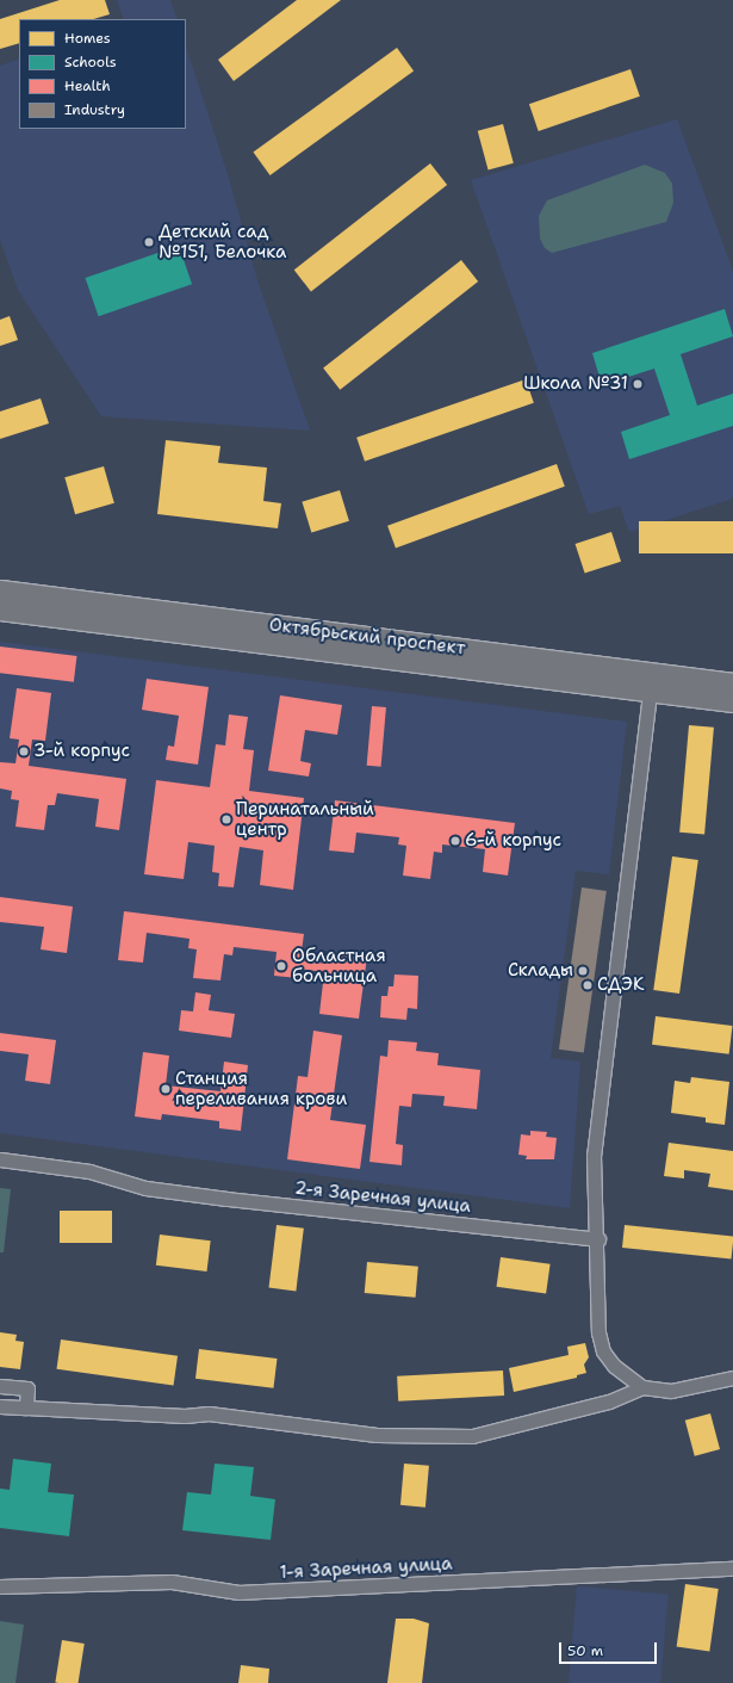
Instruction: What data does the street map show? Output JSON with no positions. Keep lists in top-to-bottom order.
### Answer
{
  "streets": {
    "main road": ["Октябрьский проспект"],
    "street": ["2-я Заречная улица", "1-я Заречная улица"]
  },
  "places": [
    "Детский сад №151, Белочка",
    "Школа №31",
    "3-й корпус",
    "Перинатальный центр",
    "6-й корпус",
    "Областная больница",
    "Склады",
    "СДЭК",
    "Станция переливания крови"
  ],
  "legend": [
    "Homes",
    "Schools",
    "Health",
    "Industry"
  ],
  "scale_bar": "50 m"
}
